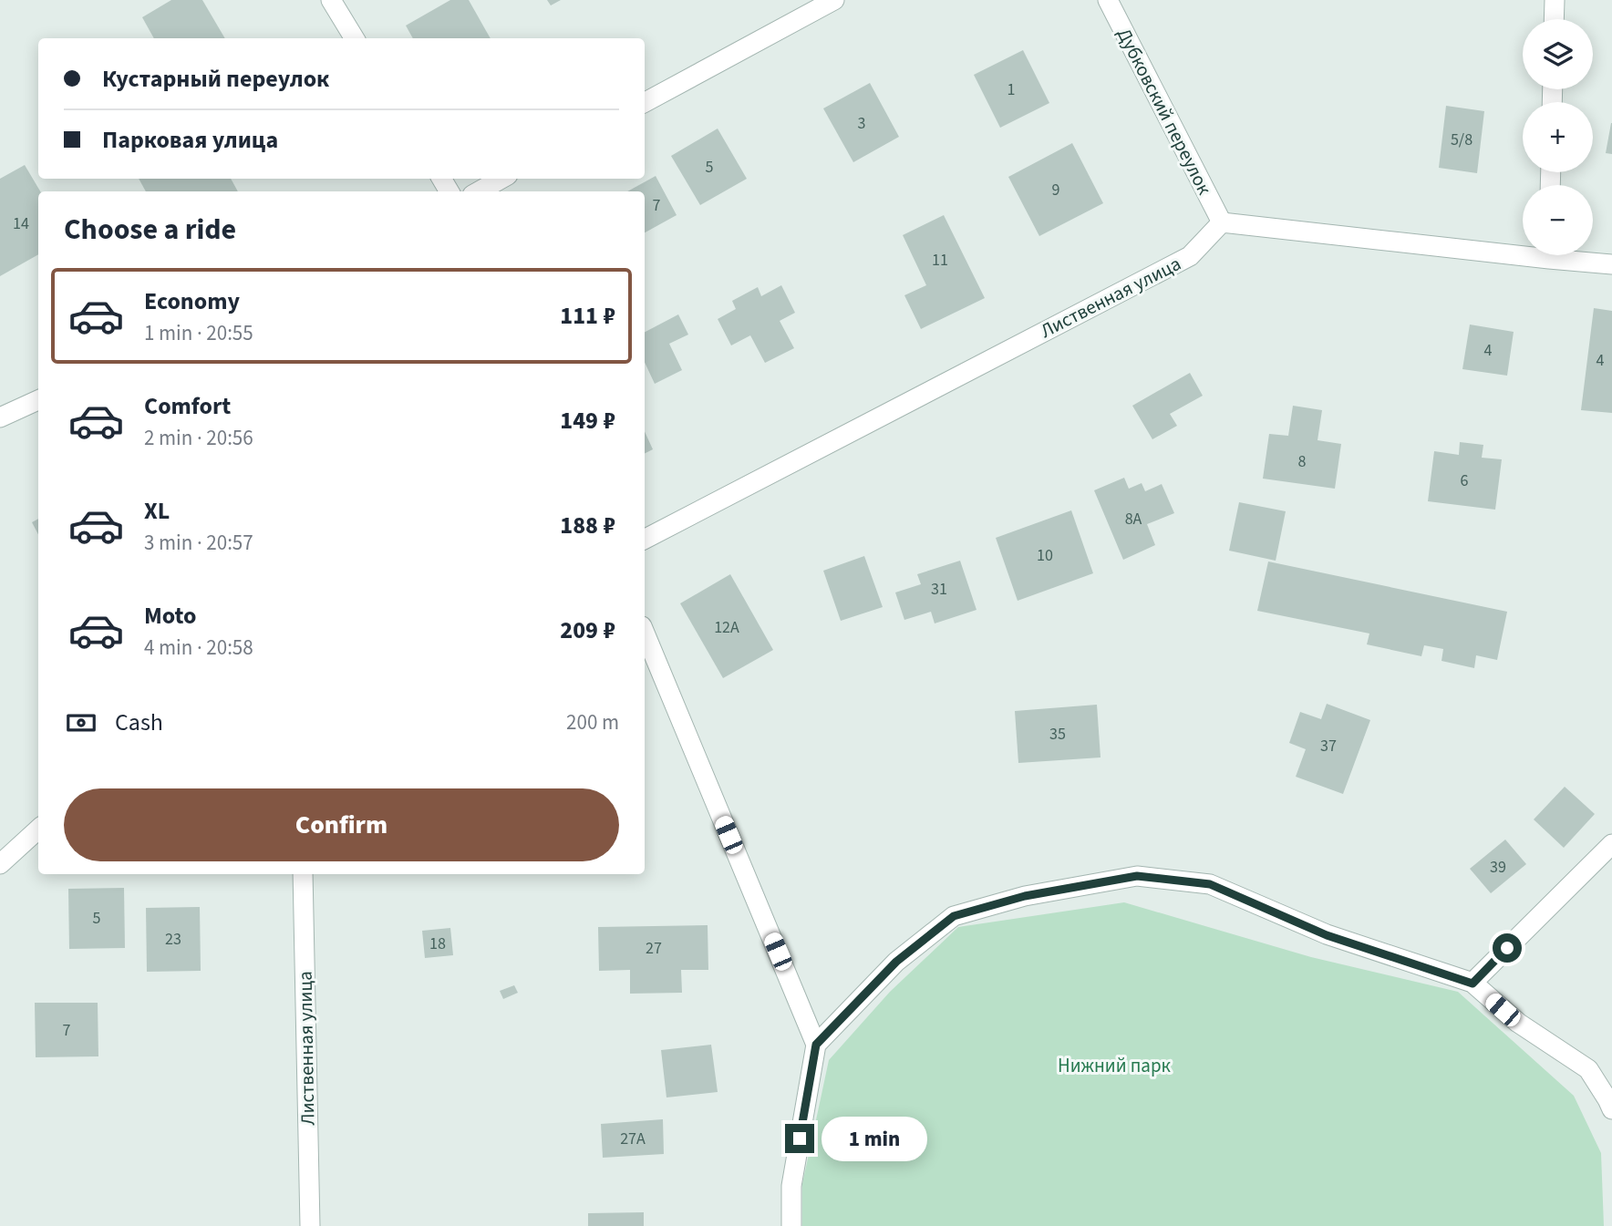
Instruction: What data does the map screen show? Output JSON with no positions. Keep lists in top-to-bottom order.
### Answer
{
  "streets": {
    "street": ["Дубковский переулок", "Лиственная улица"]
  },
  "crossings": [
    ["Дубковский переулок", "Лиственная улица"]
  ],
  "parks": ["Нижний парк"],
  "house_numbers": [
    "1",
    "3",
    "5/8",
    "5",
    "9",
    "7",
    "14",
    "11",
    "4",
    "4",
    "8",
    "6",
    "8А",
    "10",
    "31",
    "12А",
    "35",
    "37",
    "39",
    "5",
    "23",
    "18",
    "27",
    "7",
    "27А"
  ],
  "page": {
    "map_buttons": ["+", "−"],
    "banner": ["Кустарный переулок", "Парковая улица"],
    "heading": "Choose a ride",
    "list": [
      {
        "name": "Economy",
        "note": "1 min · 20:55",
        "value": "111 ₽"
      },
      {
        "name": "Comfort",
        "note": "2 min · 20:56",
        "value": "149 ₽"
      },
      {
        "name": "XL",
        "note": "3 min · 20:57",
        "value": "188 ₽"
      },
      {
        "name": "Moto",
        "note": "4 min · 20:58",
        "value": "209 ₽"
      }
    ],
    "pay": ["Cash", "200 m"],
    "buttons": "Confirm",
    "bubble": "1 min"
  }
}
